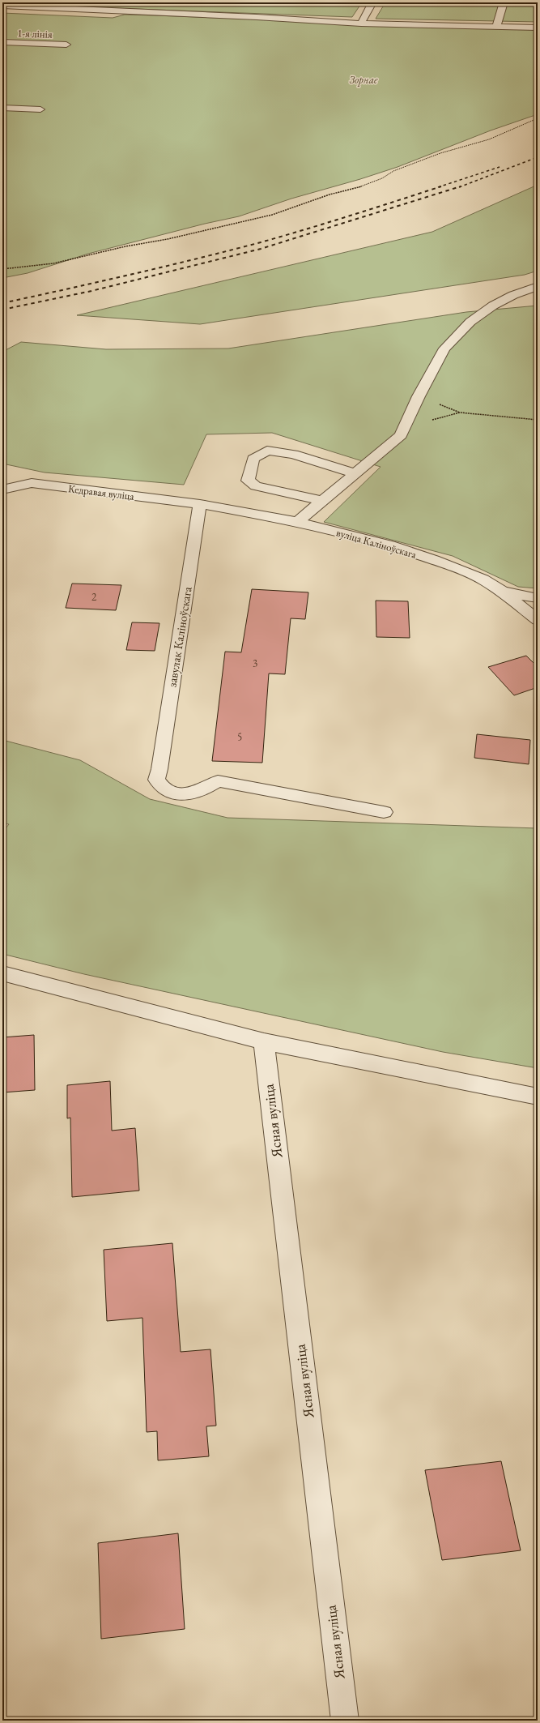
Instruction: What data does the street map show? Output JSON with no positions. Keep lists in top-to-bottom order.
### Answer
{
  "streets": {
    "street": [
      "1-я лінія",
      "Кедравая вуліца",
      "вуліца Каліноўскага",
      "завулак Каліноўскага",
      "Ясная вуліца"
    ]
  },
  "crossings": [
    ["Кедравая вуліца", "вуліца Каліноўскага"],
    ["Кедравая вуліца", "завулак Каліноўскага"],
    ["вуліца Каліноўскага", "завулак Каліноўскага"]
  ],
  "parks": ["Зорнае"],
  "house_numbers": ["2", "3", "5"]
}
